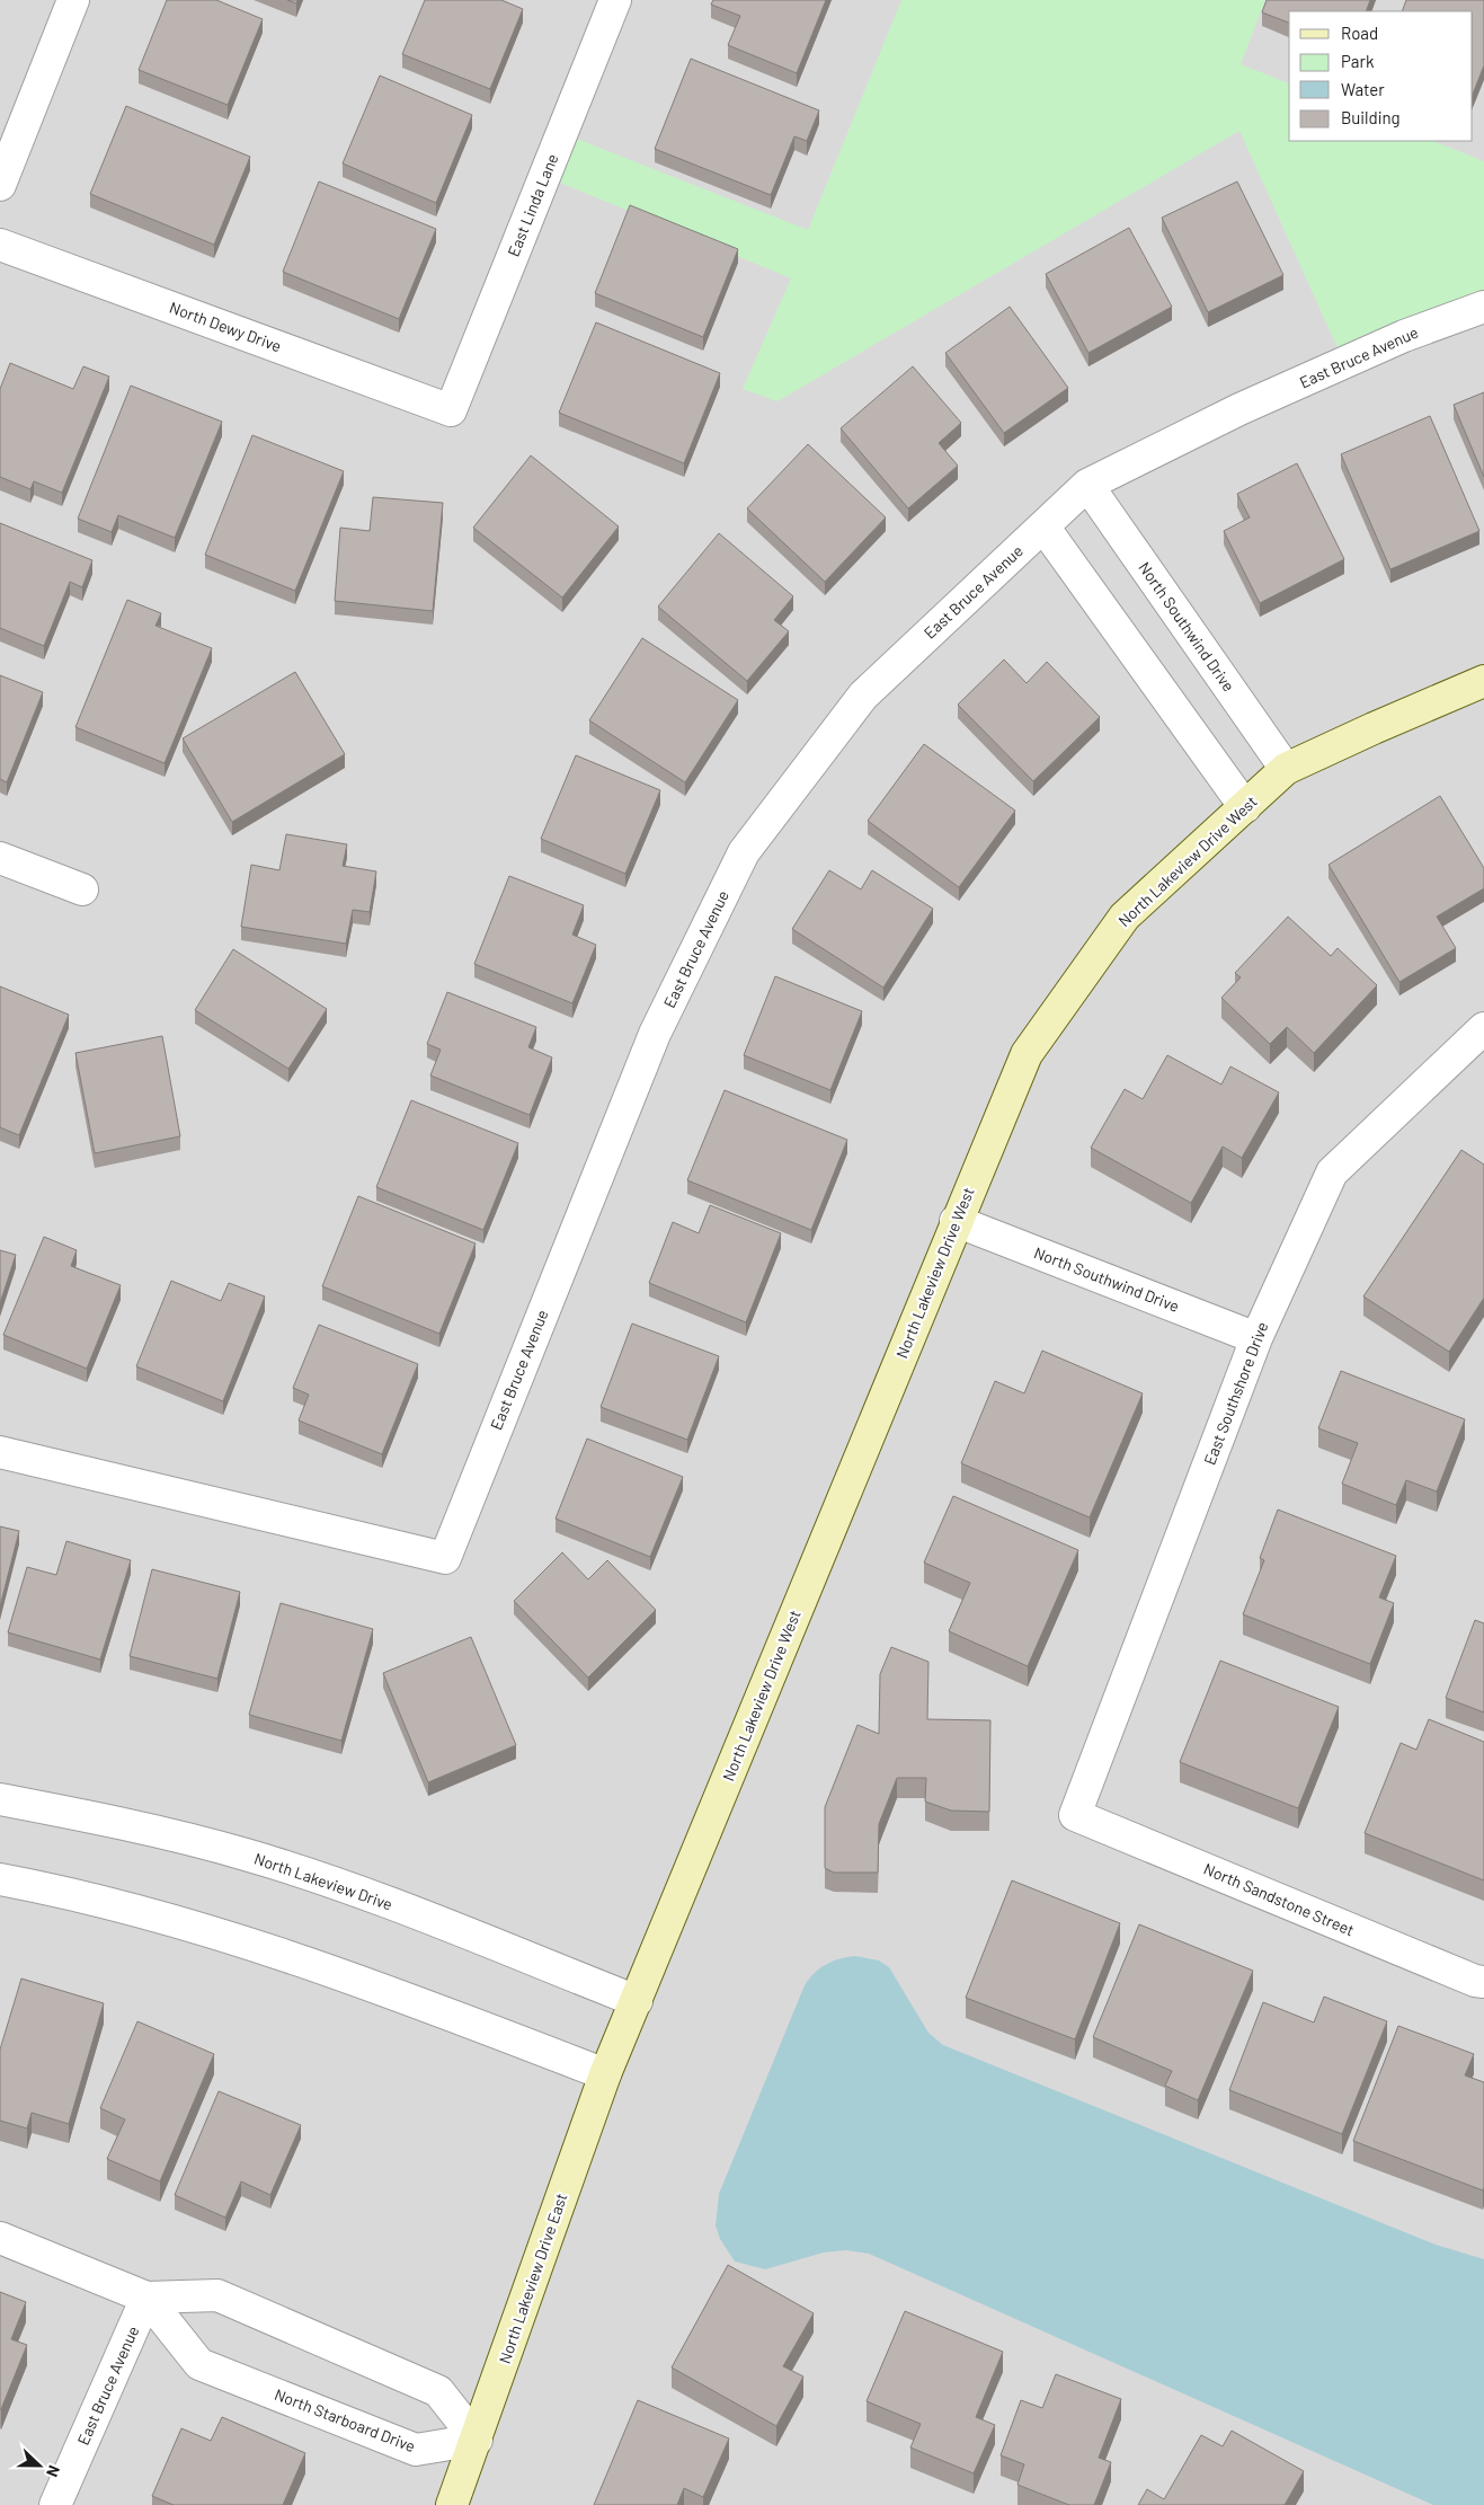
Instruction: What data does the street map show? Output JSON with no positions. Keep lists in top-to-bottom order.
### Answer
{
  "streets": {
    "street": [
      "East Linda Lane",
      "North Dewy Drive",
      "East Bruce Avenue",
      "North Southwind Drive",
      "North Lakeview Drive West",
      "East Southshore Drive",
      "North Lakeview Drive",
      "North Sandstone Street",
      "North Lakeview Drive East",
      "North Starboard Drive"
    ]
  },
  "crossings": [
    ["East Linda Lane", "North Dewy Drive"],
    ["East Bruce Avenue", "North Southwind Drive"],
    ["East Bruce Avenue", "North Starboard Drive"],
    ["North Southwind Drive", "North Lakeview Drive West"],
    ["North Southwind Drive", "East Southshore Drive"],
    ["North Lakeview Drive West", "North Lakeview Drive"],
    ["North Lakeview Drive West", "North Lakeview Drive East"],
    ["East Southshore Drive", "North Sandstone Street"],
    ["North Lakeview Drive East", "North Starboard Drive"]
  ],
  "legend": [
    "Road",
    "Park",
    "Water",
    "Building"
  ],
  "north": "right"
}
